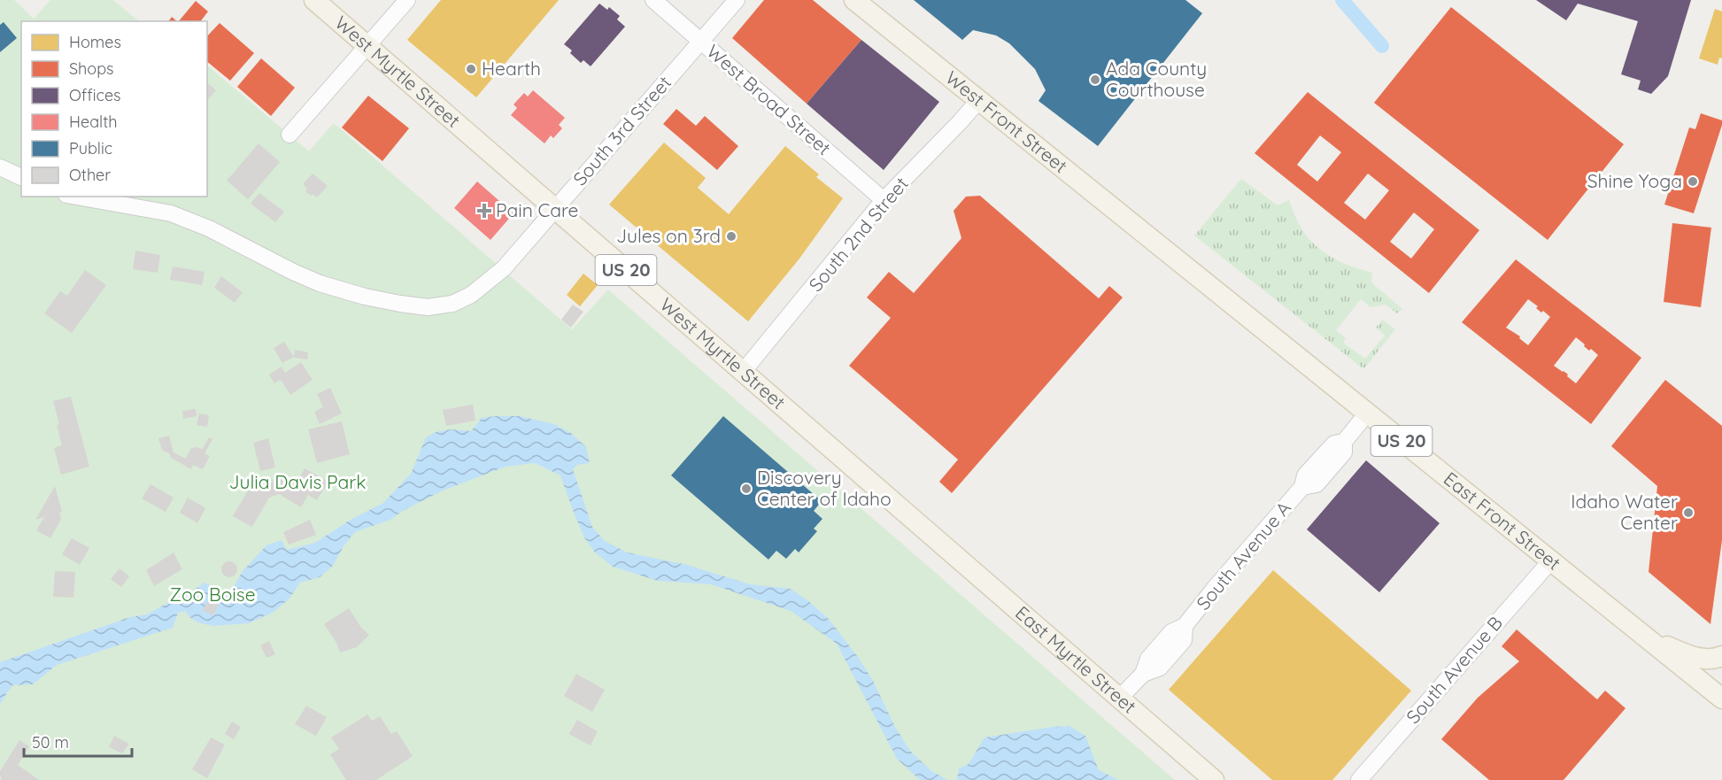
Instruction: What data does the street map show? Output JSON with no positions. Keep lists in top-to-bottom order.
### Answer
{
  "streets": {
    "main road": [
      "West Myrtle Street",
      "West Front Street",
      "US 20",
      "East Front Street",
      "East Myrtle Street"
    ],
    "street": [
      "West Broad Street",
      "South 3rd Street",
      "South 2nd Street",
      "South Avenue A",
      "South Avenue B"
    ]
  },
  "crossings": [
    ["West Myrtle Street", "South 3rd Street"],
    ["West Myrtle Street", "South 2nd Street"],
    ["West Myrtle Street", "East Myrtle Street"],
    ["West Broad Street", "South 3rd Street"],
    ["West Broad Street", "South 2nd Street"],
    ["West Front Street", "South 2nd Street"],
    ["West Front Street", "East Front Street"],
    ["East Front Street", "South Avenue A"],
    ["East Front Street", "South Avenue B"],
    ["South Avenue A", "East Myrtle Street"]
  ],
  "parks": ["Julia Davis Park", "Zoo Boise"],
  "places": {
    "other": [
      "Hearth",
      "Ada County Courthouse",
      "Shine Yoga",
      "Jules on 3rd",
      "Discovery Center of Idaho",
      "Idaho Water Center"
    ],
    "health": ["Pain Care"]
  },
  "legend": [
    "Homes",
    "Shops",
    "Offices",
    "Health",
    "Public",
    "Other"
  ],
  "scale_bar": "50 m"
}
